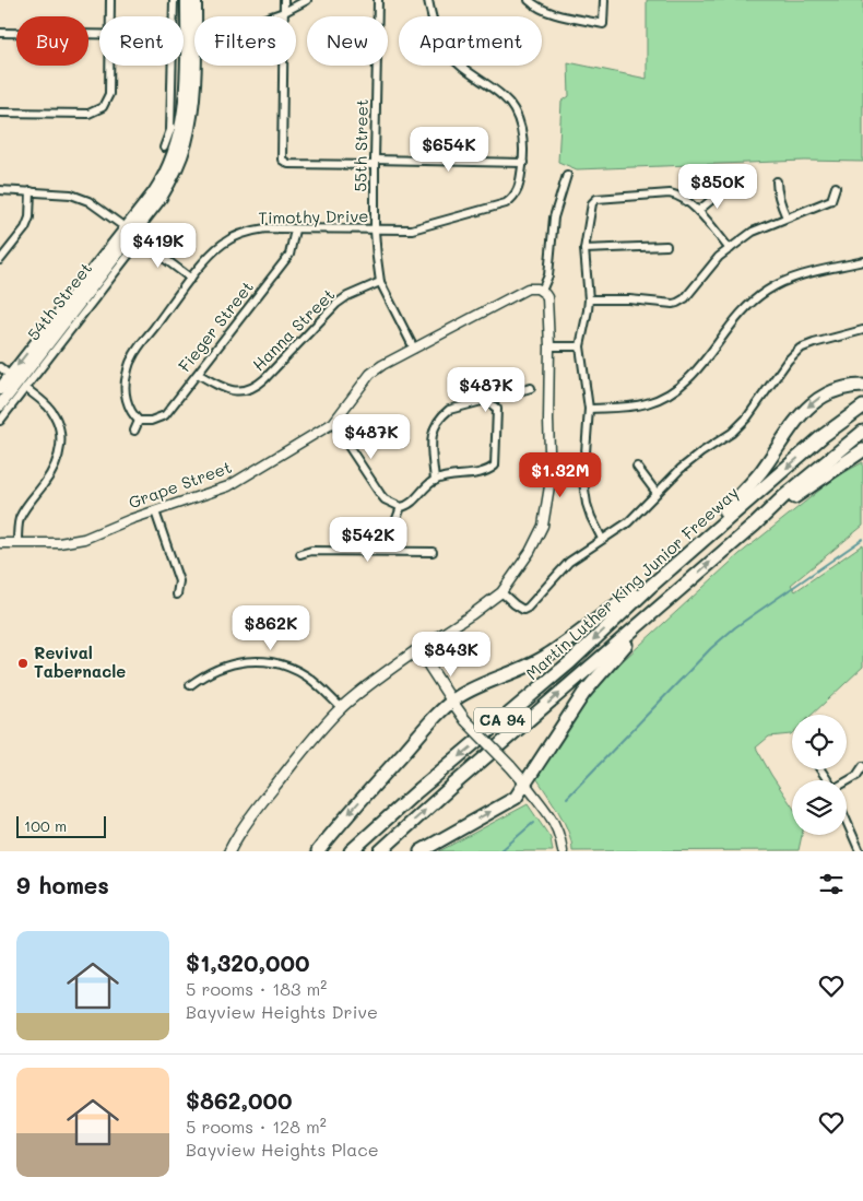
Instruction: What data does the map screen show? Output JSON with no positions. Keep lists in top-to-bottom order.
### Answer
{
  "streets": {
    "highway": ["Martin Luther King Junior Freeway", "CA 94"],
    "main road": ["54th Street"],
    "street": [
      "55th Street",
      "Timothy Drive",
      "Fieger Street",
      "Hanna Street",
      "Grape Street"
    ]
  },
  "crossings": [
    ["55th Street", "Timothy Drive"],
    ["55th Street", "Hanna Street"],
    ["55th Street", "Grape Street"],
    ["Timothy Drive", "Fieger Street"],
    ["Fieger Street", "Hanna Street"]
  ],
  "places": ["Revival Tabernacle"],
  "scale_bar": "100 m",
  "page": {
    "chip": [
      "Buy",
      "Rent",
      "Filters",
      "New",
      "Apartment"
    ],
    "price": [
      "$654K",
      "$850K",
      "$419K",
      "$487K",
      "$487K",
      "$1.32M",
      "$542K",
      "$862K",
      "$843K"
    ],
    "scale": "100 m",
    "heading": "9 homes",
    "list": [
      {
        "name": "$1,320,000",
        "note": "5 rooms · 183 m² · Bayview Heights Drive"
      },
      {
        "name": "$862,000",
        "note": "5 rooms · 128 m² · Bayview Heights Place"
      }
    ]
  }
}
